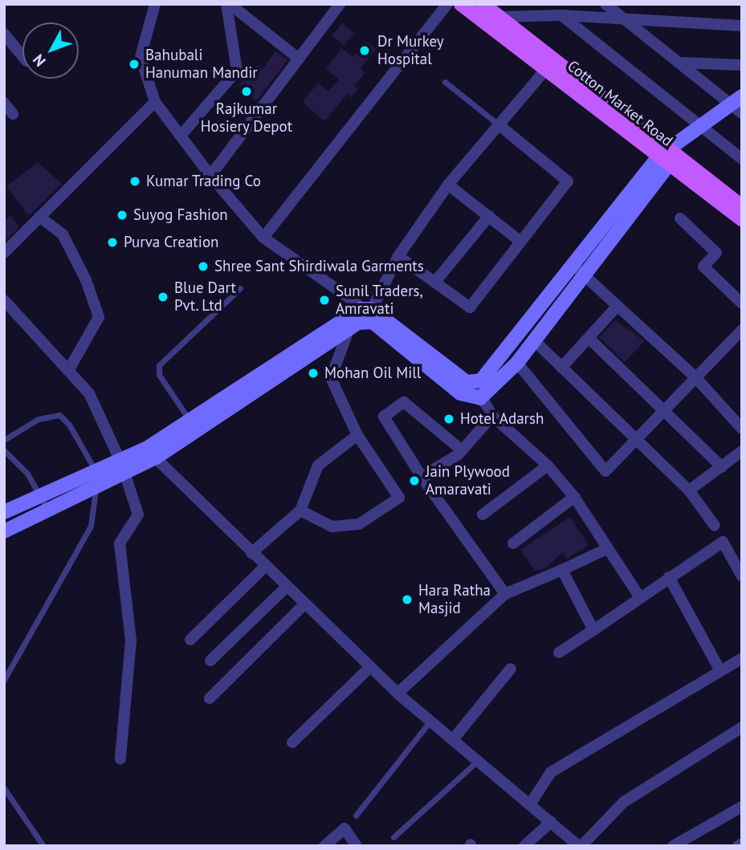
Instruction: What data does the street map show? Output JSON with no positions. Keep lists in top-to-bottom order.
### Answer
{
  "streets": {
    "main road": ["Cotton Market Road"]
  },
  "places": [
    "Dr Murkey Hospital",
    "Bahubali Hanuman Mandir",
    "Rajkumar Hosiery Depot",
    "Kumar Trading Co",
    "Suyog Fashion",
    "Purva Creation",
    "Shree Sant Shirdiwala Garments",
    "Blue Dart Pvt. Ltd",
    "Sunil Traders, Amravati",
    "Mohan Oil Mill",
    "Hotel Adarsh",
    "Jain Plywood Amaravati",
    "Hara Ratha Masjid"
  ],
  "north": "bottom left"
}
